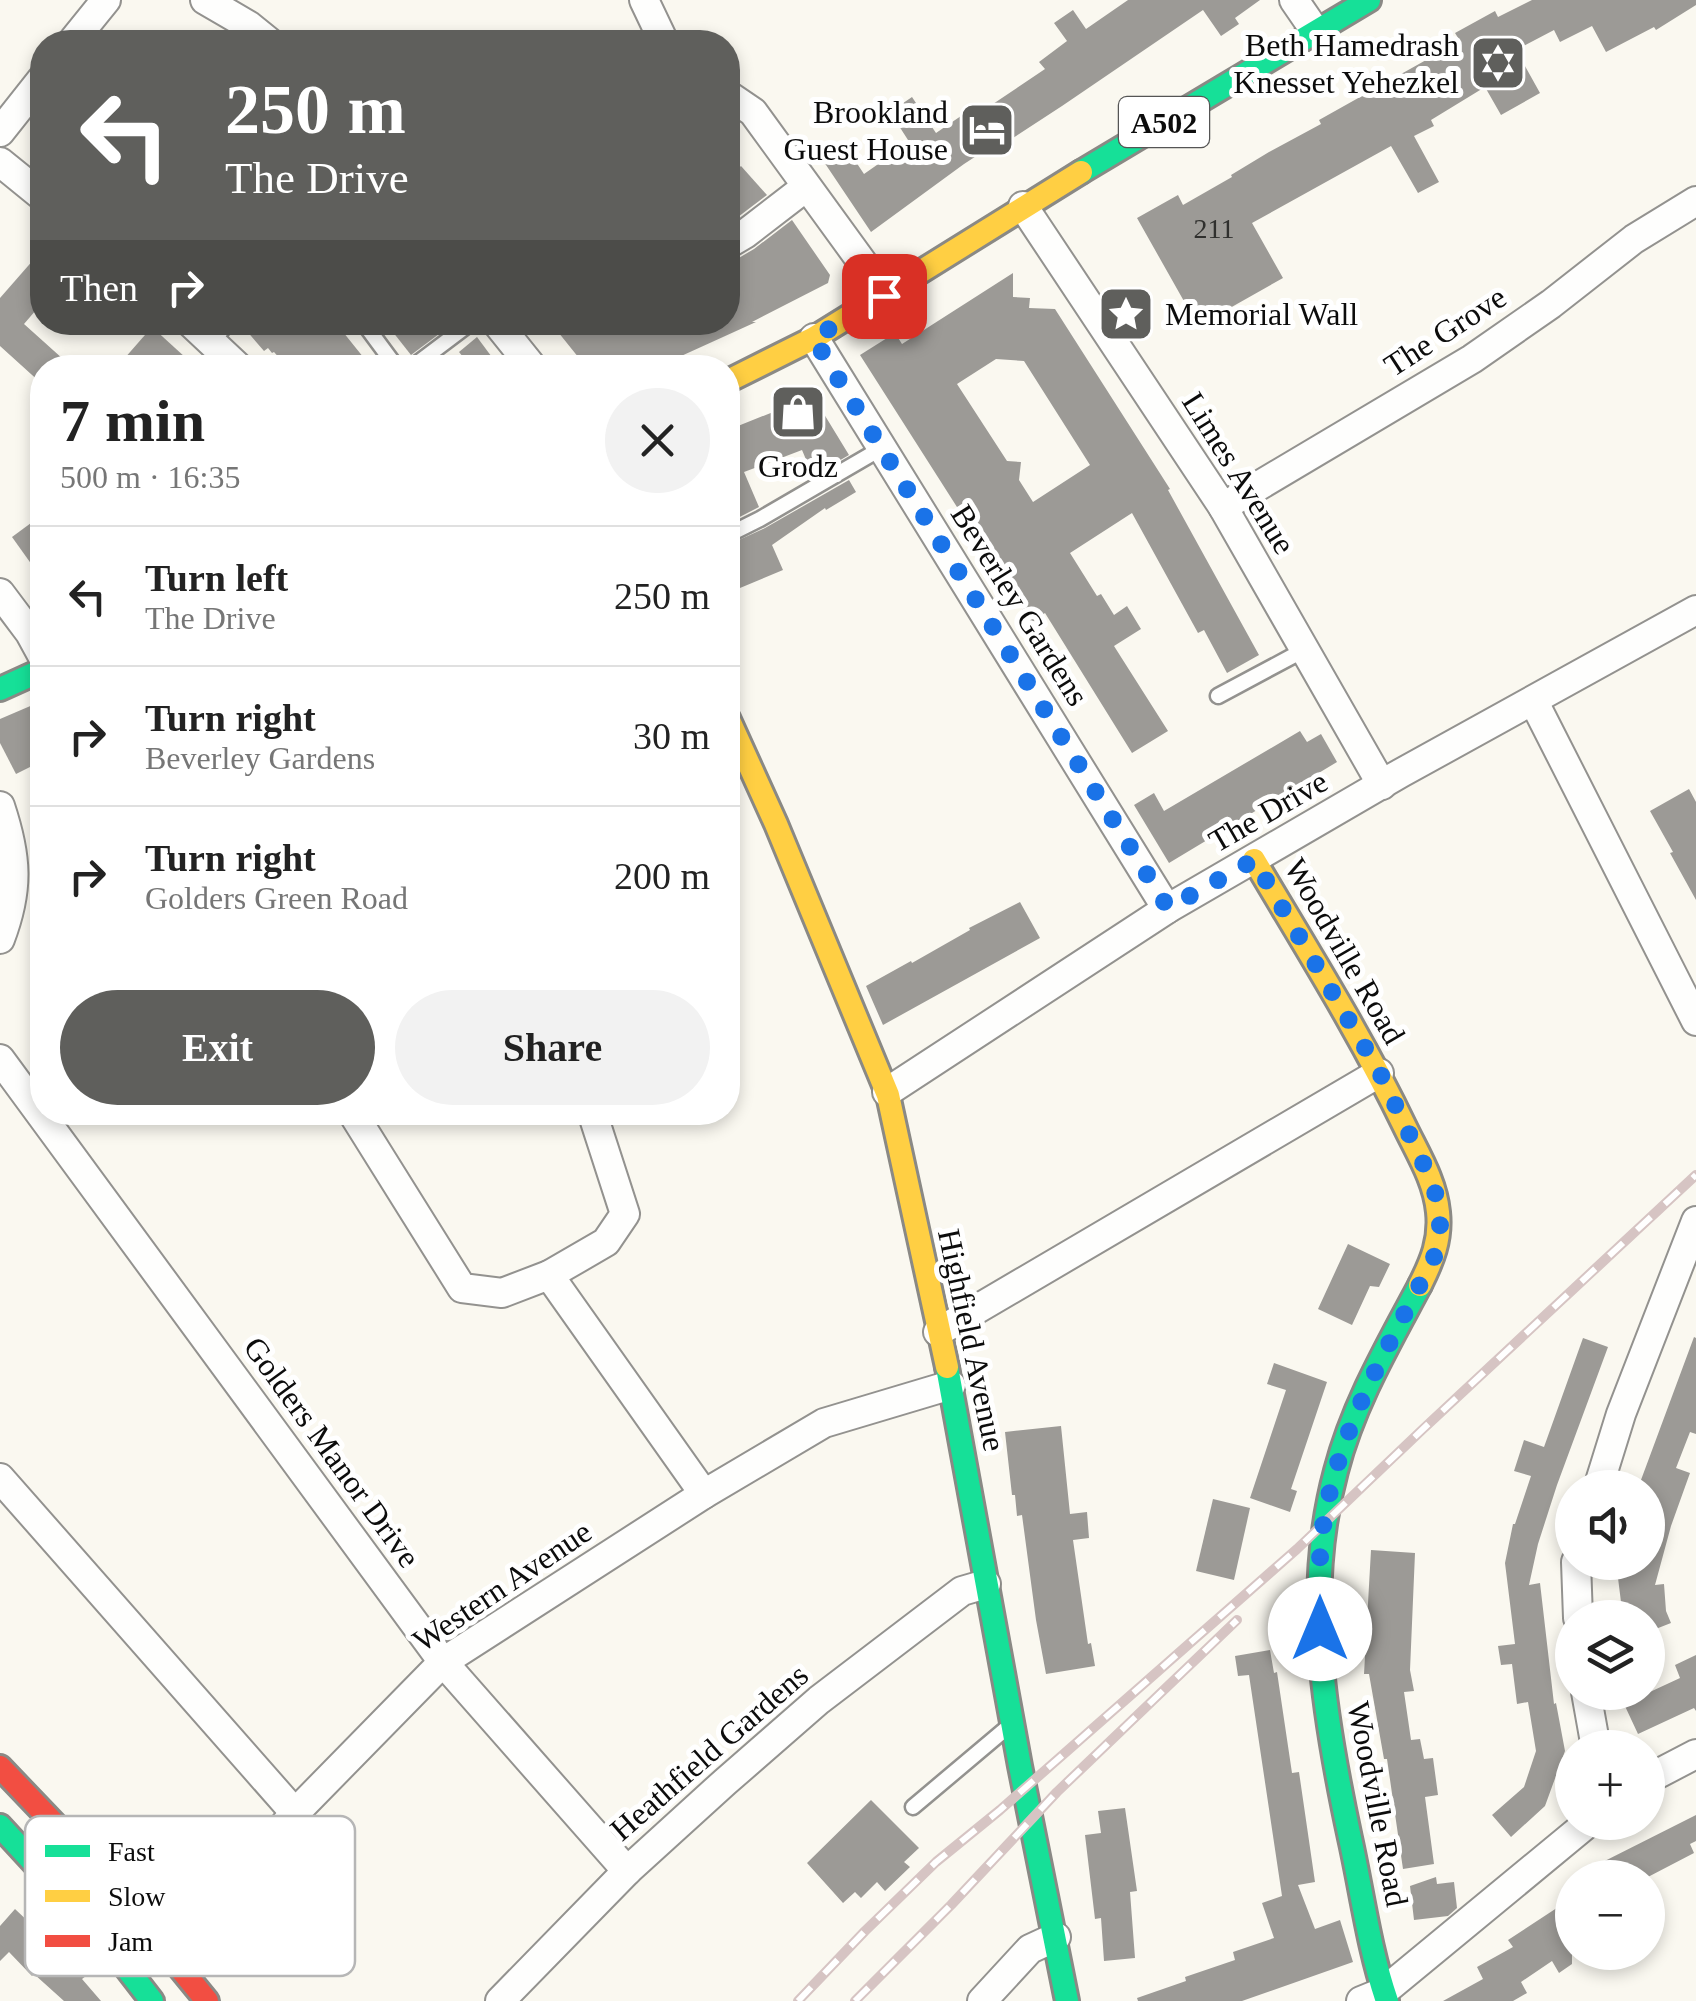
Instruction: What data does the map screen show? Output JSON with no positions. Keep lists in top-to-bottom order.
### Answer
{
  "streets": {
    "main road": ["A502", "Woodville Road", "Highfield Avenue"],
    "street": [
      "The Grove",
      "Limes Avenue",
      "Beverley Gardens",
      "The Drive",
      "Golders Manor Drive",
      "Western Avenue",
      "Heathfield Gardens"
    ]
  },
  "crossings": [
    ["A502", "Limes Avenue"],
    ["A502", "Beverley Gardens"],
    ["The Grove", "Limes Avenue"],
    ["Limes Avenue", "The Drive"],
    ["Beverley Gardens", "The Drive"],
    ["The Drive", "Woodville Road"],
    ["The Drive", "Highfield Avenue"],
    ["Highfield Avenue", "Western Avenue"],
    ["Highfield Avenue", "Heathfield Gardens"],
    ["Golders Manor Drive", "Western Avenue"],
    ["Golders Manor Drive", "Heathfield Gardens"]
  ],
  "places": {
    "synagogue": ["Beth Hamedrash Knesset Yehezkel"],
    "hotel": ["Brookland Guest House"],
    "place": ["Memorial Wall"],
    "shop": ["Grodz"]
  },
  "house_numbers": ["211"],
  "legend": ["Fast", "Slow", "Jam"],
  "page": {
    "turn": ["250 m", "The Drive"],
    "then": "Then",
    "heading": ["7 min", "500 m · 16:35"],
    "list": [
      {
        "name": "Turn left",
        "note": "The Drive",
        "value": "250 m"
      },
      {
        "name": "Turn right",
        "note": "Beverley Gardens",
        "value": "30 m"
      },
      {
        "name": "Turn right",
        "note": "Golders Green Road",
        "value": "200 m"
      }
    ],
    "buttons": ["Exit", "Share"],
    "map_buttons": ["+", "−"]
  }
}
